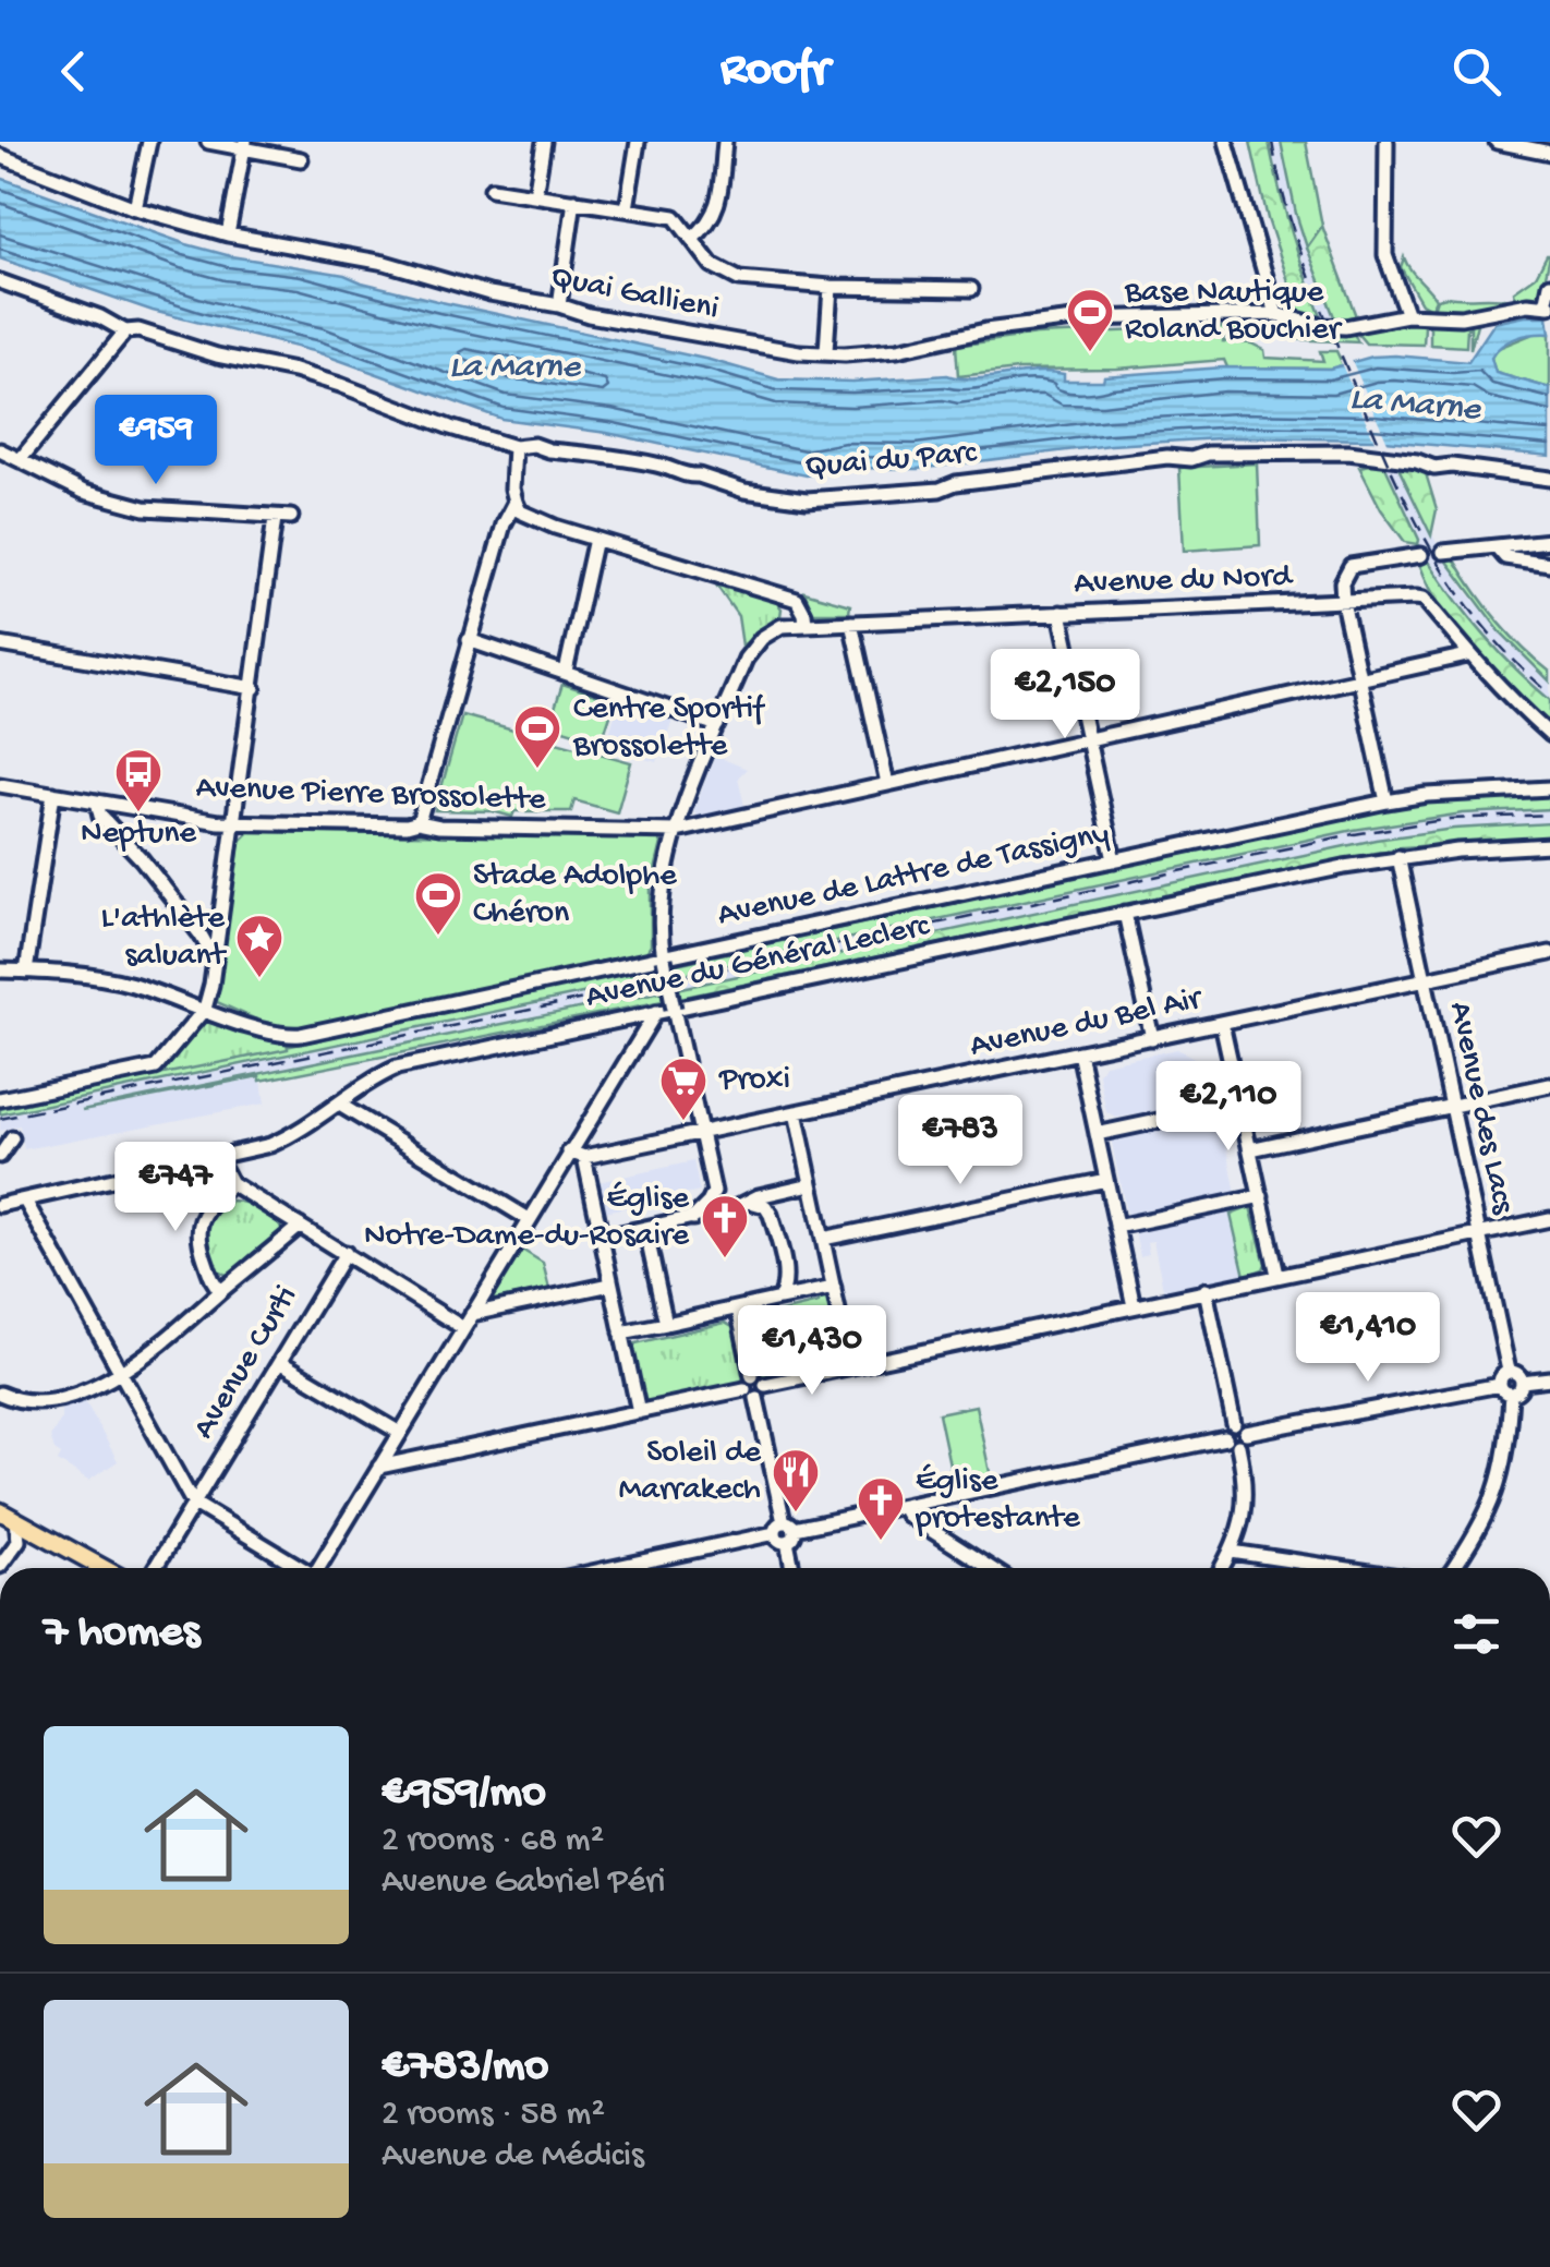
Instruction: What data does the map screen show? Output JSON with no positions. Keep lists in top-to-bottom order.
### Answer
{
  "streets": {
    "street": [
      "Quai Gallieni",
      "Quai du Parc",
      "Avenue du Nord",
      "Avenue Pierre Brossolette",
      "Avenue de Lattre de Tassigny",
      "Avenue du Général Leclerc",
      "Avenue du Bel Air",
      "Avenue des Lacs",
      "Avenue Curti"
    ]
  },
  "crossings": [
    ["Avenue du Nord", "Avenue Pierre Brossolette"],
    ["Avenue du Général Leclerc", "Avenue des Lacs"],
    ["Avenue du Bel Air", "Avenue des Lacs"]
  ],
  "water": ["La Marne"],
  "places": {
    "sports": ["Base Nautique Roland Bouchier", "Centre Sportif Brossolette", "Stade Adolphe Chéron"],
    "bus stop": ["Neptune"],
    "place": ["L'athlète saluant"],
    "supermarket": ["Proxi"],
    "church": ["Église Notre-Dame-du-Rosaire", "Église protestante"],
    "restaurant": ["Soleil de Marrakech"]
  },
  "page": {
    "header": "Roofr",
    "price": [
      "€959",
      "€2,150",
      "€2,110",
      "€783",
      "€747",
      "€1,410",
      "€1,430"
    ],
    "heading": "7 homes",
    "list": [
      {
        "name": "€959/mo",
        "note": "2 rooms · 68 m² · Avenue Gabriel Péri"
      },
      {
        "name": "€783/mo",
        "note": "2 rooms · 58 m² · Avenue de Médicis"
      }
    ]
  }
}
